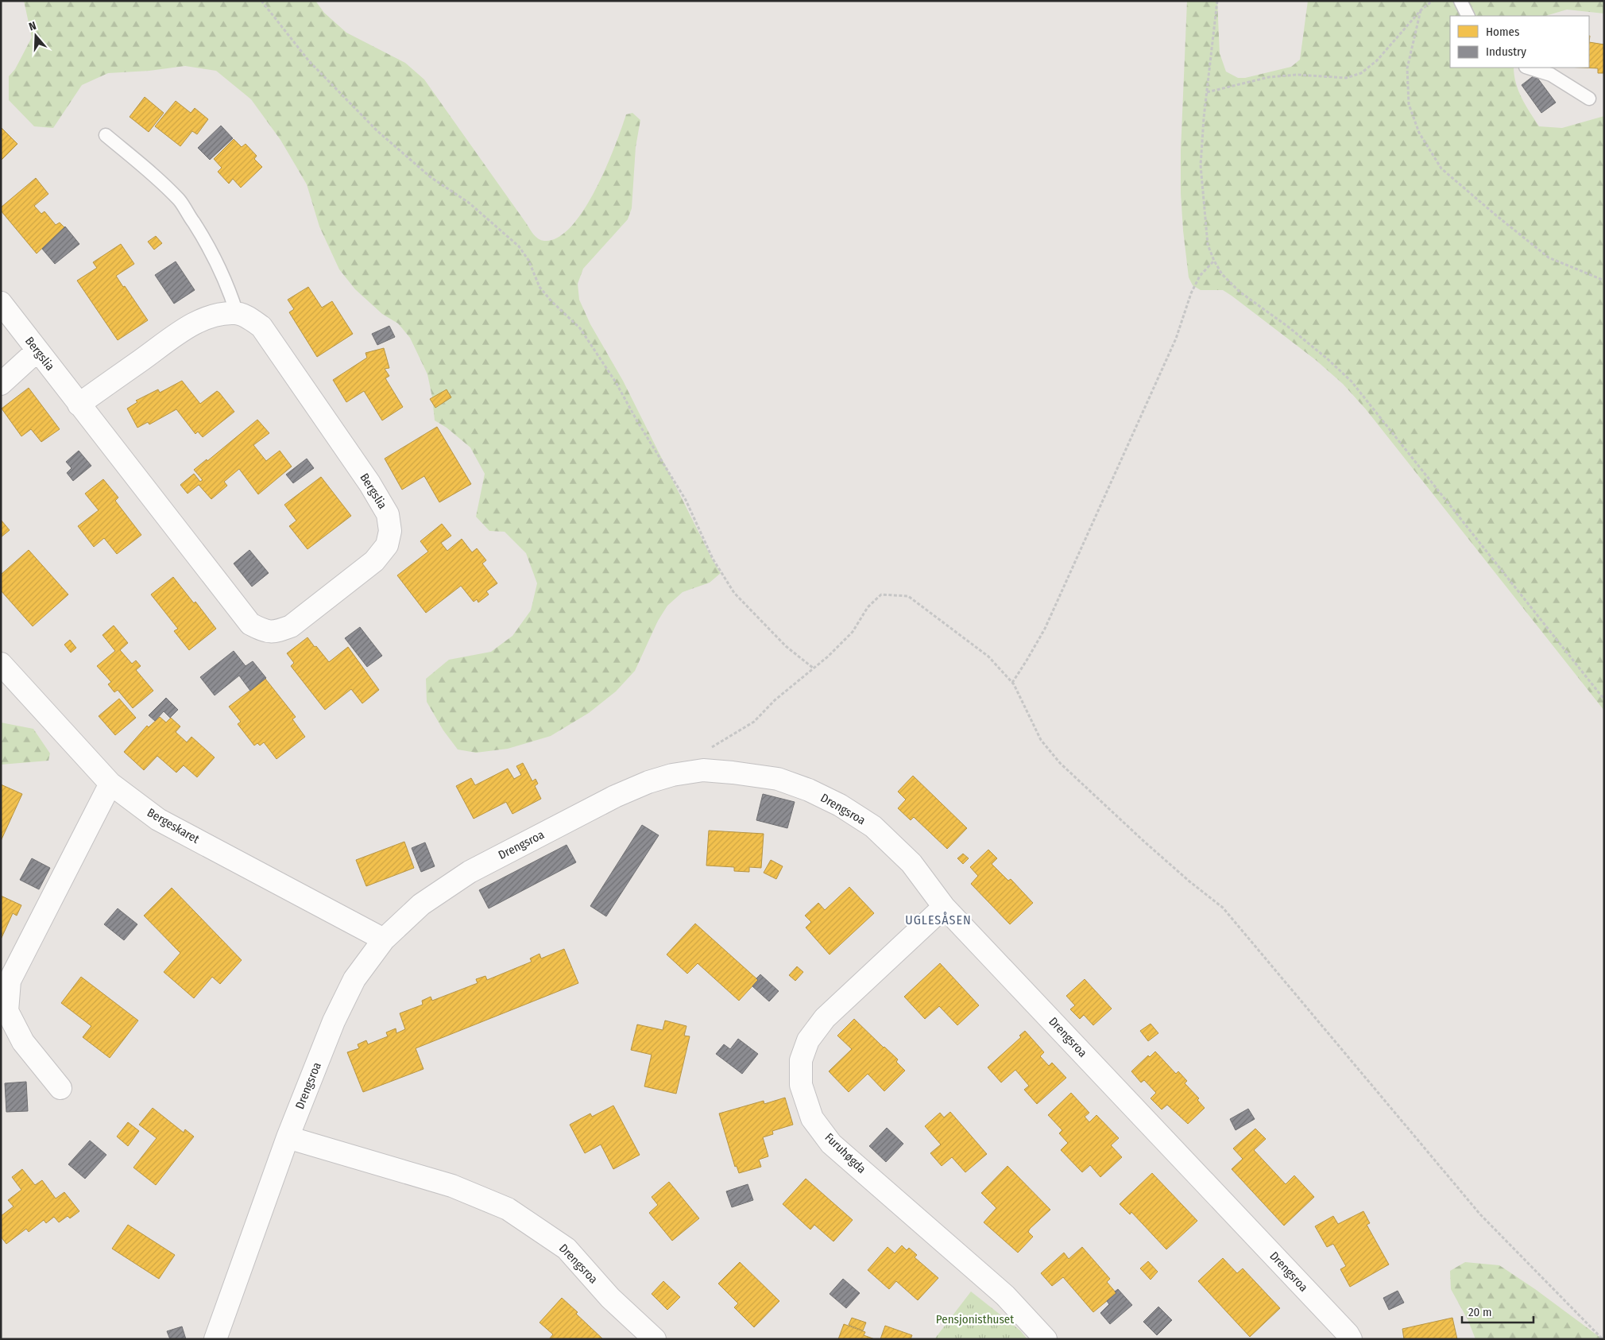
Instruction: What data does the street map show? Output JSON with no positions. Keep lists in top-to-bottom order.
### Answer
{
  "streets": {
    "street": [
      "Bergslia",
      "Drengsroa",
      "Bergeskaret",
      "Furuhøgda"
    ]
  },
  "crossings": [
    ["Drengsroa", "Bergeskaret"],
    ["Drengsroa", "Furuhøgda"]
  ],
  "districts": ["UGLESÅSEN"],
  "parks": ["Pensjonisthuset"],
  "legend": ["Homes", "Industry"],
  "scale_bar": "20 m",
  "north": "top"
}
